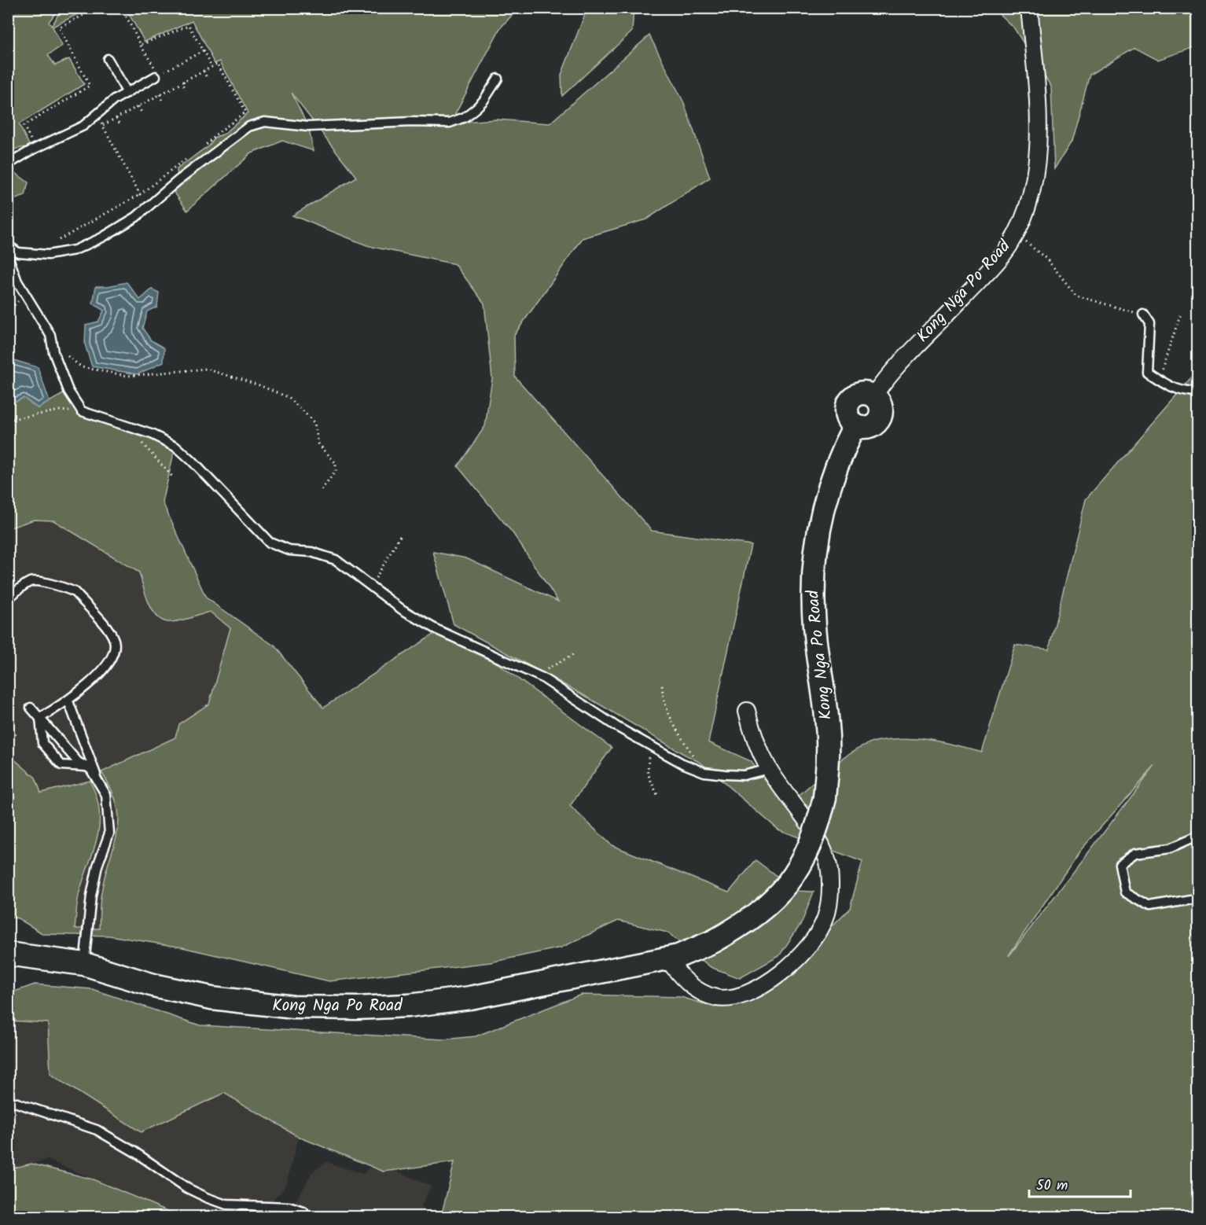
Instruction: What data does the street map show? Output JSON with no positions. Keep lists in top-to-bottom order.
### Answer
{
  "streets": {
    "street": ["Kong Nga Po Road"]
  },
  "scale_bar": "50 m"
}
